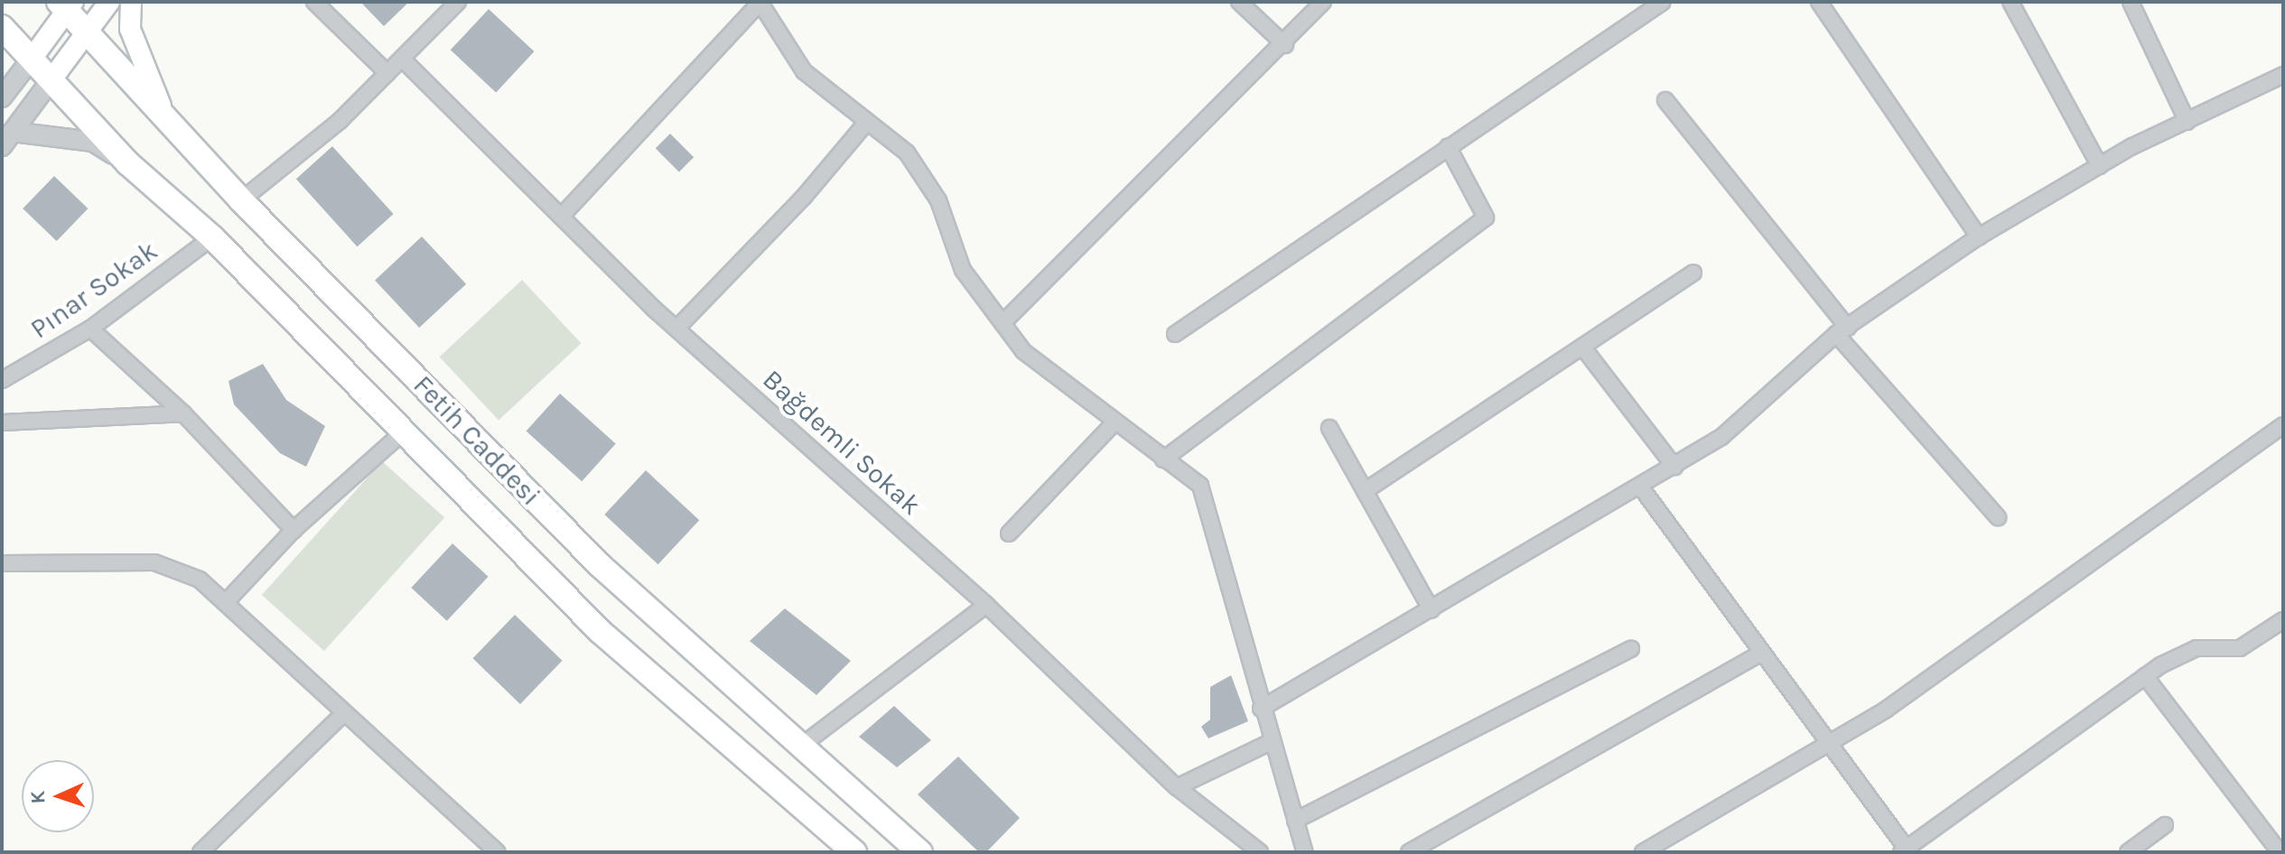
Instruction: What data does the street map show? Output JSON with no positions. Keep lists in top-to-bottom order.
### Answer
{
  "streets": {
    "main road": ["Fetih Caddesi"],
    "street": ["Pınar Sokak", "Bağdemli Sokak"]
  },
  "crossings": [
    ["Pınar Sokak", "Fetih Caddesi"]
  ],
  "north": "left"
}
